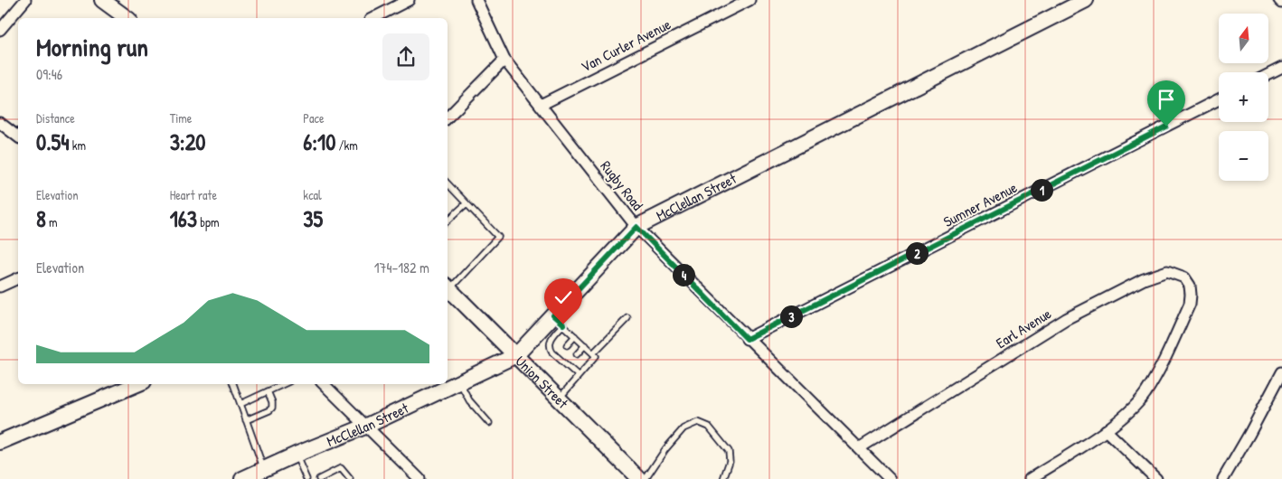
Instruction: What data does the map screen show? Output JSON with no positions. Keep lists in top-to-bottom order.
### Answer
{
  "streets": {
    "street": [
      "Van Curler Avenue",
      "Rugby Road",
      "McClellan Street",
      "Sumner Avenue",
      "Earl Avenue",
      "Union Street"
    ]
  },
  "crossings": [
    ["Van Curler Avenue", "Rugby Road"],
    ["Rugby Road", "McClellan Street"],
    ["Rugby Road", "Sumner Avenue"],
    ["Rugby Road", "Earl Avenue"],
    ["McClellan Street", "Union Street"]
  ],
  "north": "top",
  "page": {
    "map_buttons": ["+", "−"],
    "heading": ["Morning run", "09:46"],
    "stats": [
      ["Distance", "0.54 km"],
      ["Time", "3:20"],
      ["Pace", "6:10 /km"],
      ["Elevation", "8 m"],
      ["Heart rate", "163 bpm"],
      ["kcal", "35"]
    ],
    "pins": [
      "1",
      "2",
      "4",
      "3"
    ],
    "chart": ["Elevation", "174–182 m"]
  }
}
